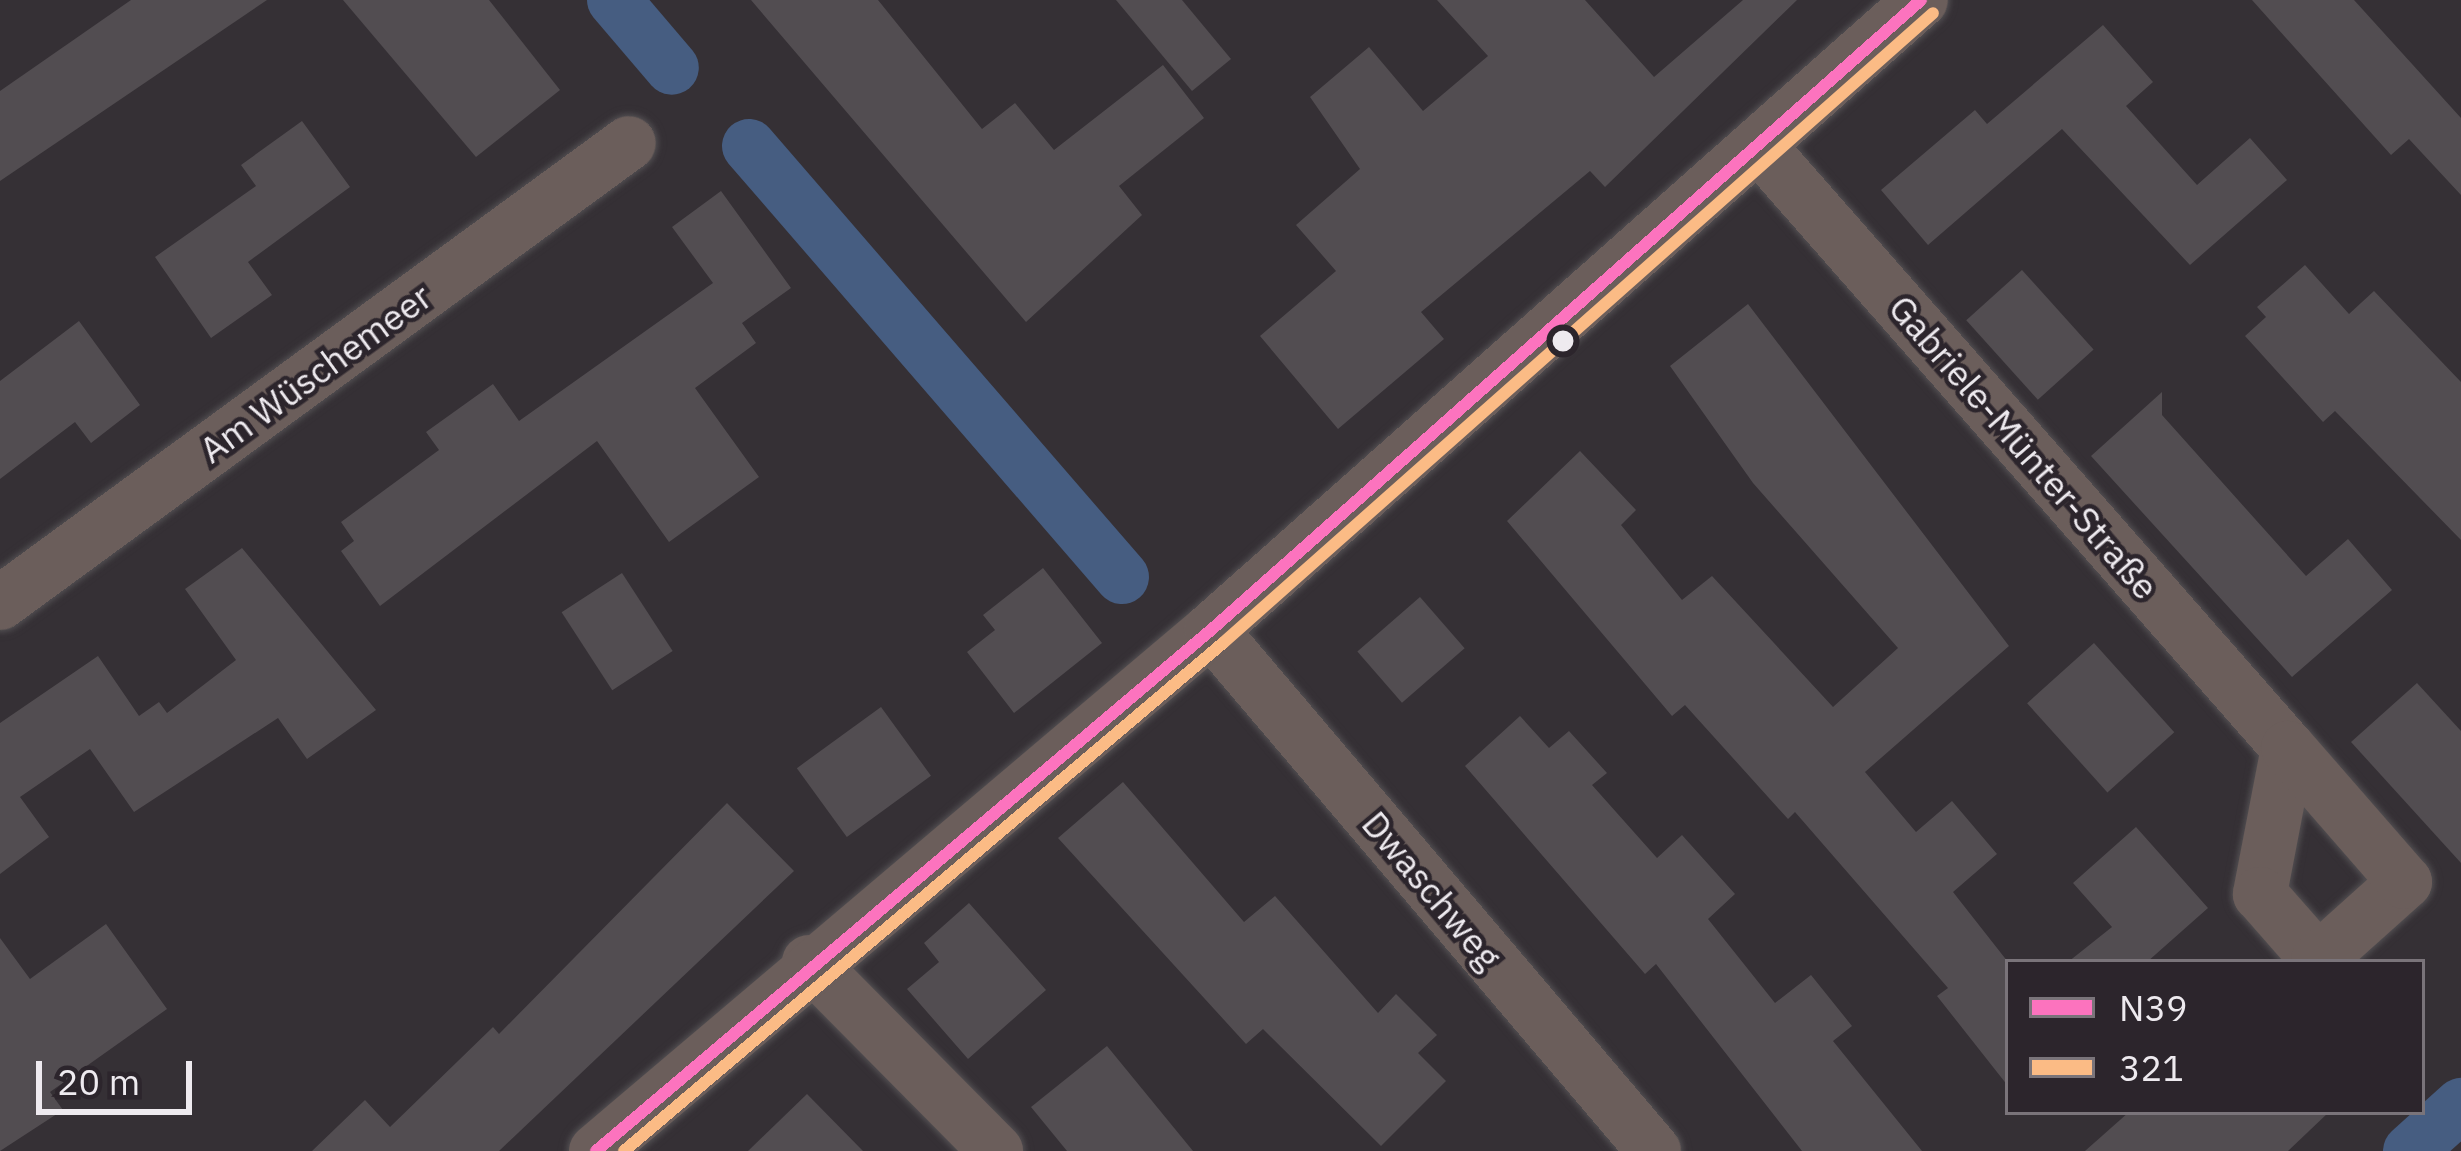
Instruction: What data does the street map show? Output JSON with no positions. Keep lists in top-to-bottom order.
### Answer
{
  "streets": {
    "street": ["Am Wüschemeer", "Gabriele-Münter-Straße", "Dwaschweg"]
  },
  "lines": ["transit line N39", "transit line 321"],
  "legend": ["N39", "321"],
  "scale_bar": "20 m"
}
